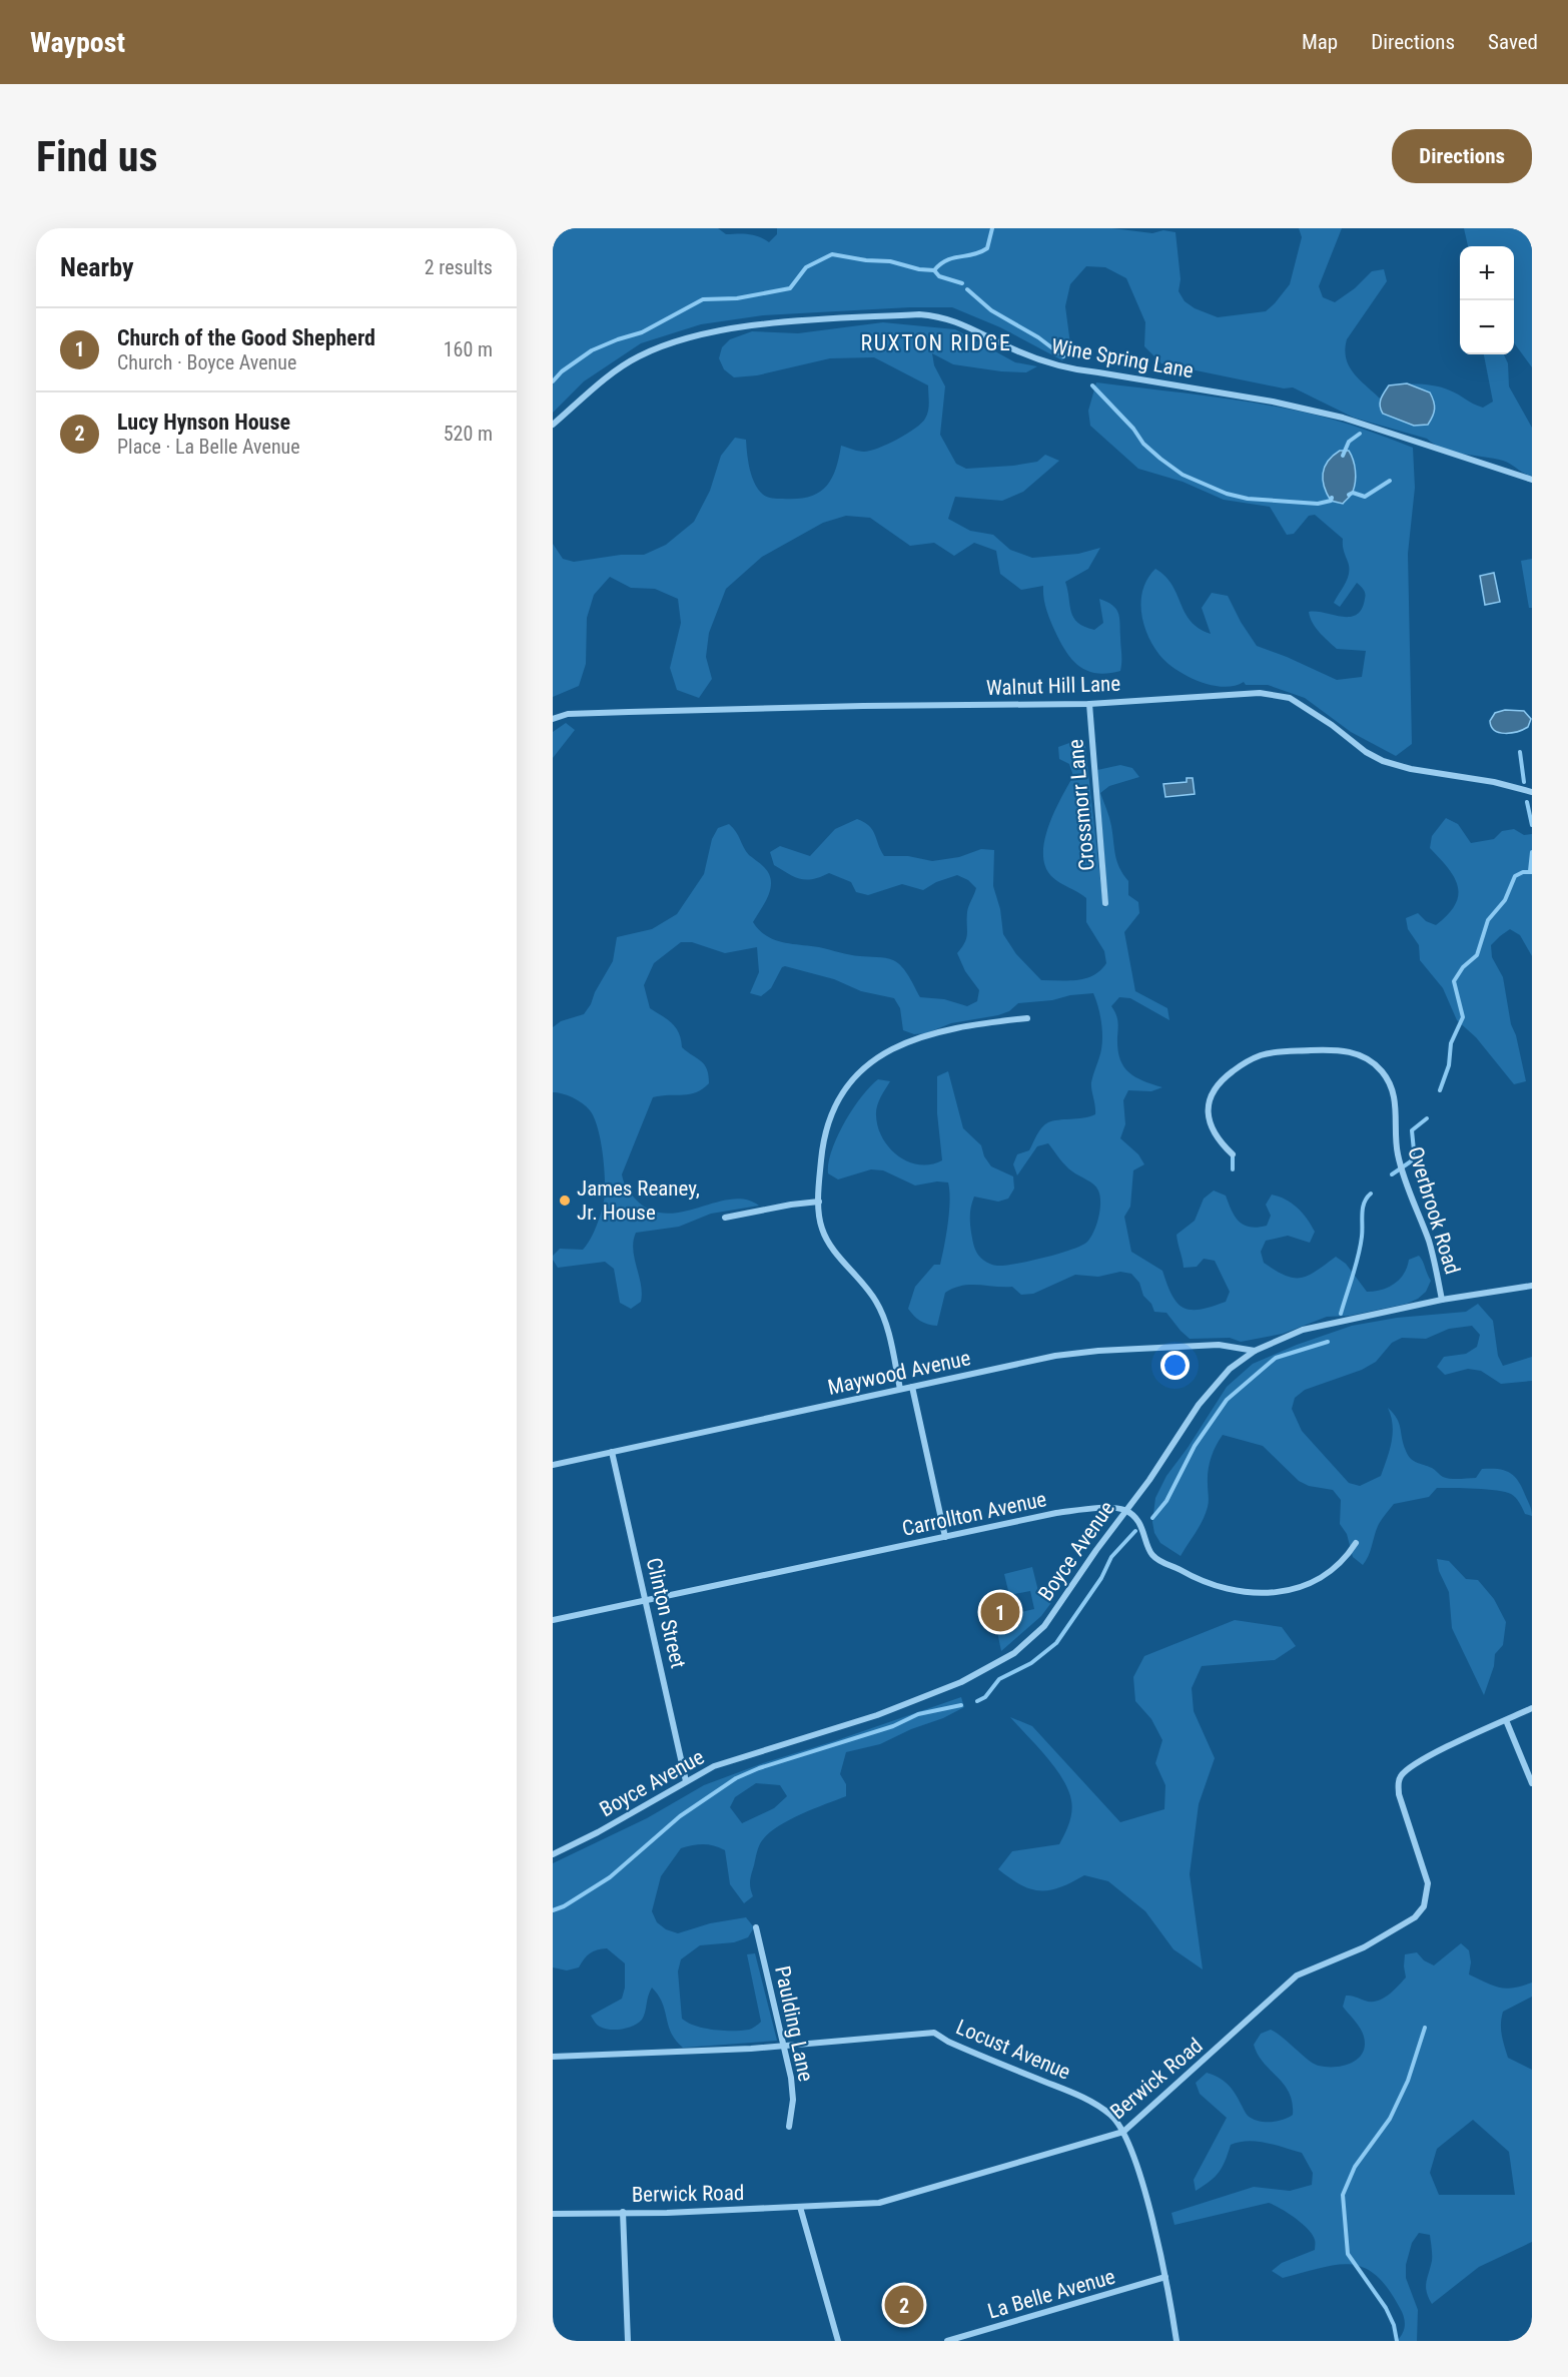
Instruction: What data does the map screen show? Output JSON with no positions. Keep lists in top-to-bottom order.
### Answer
{
  "streets": {
    "street": [
      "Wine Spring Lane",
      "Walnut Hill Lane",
      "Crossmorr Lane",
      "Overbrook Road",
      "Maywood Avenue",
      "Carrollton Avenue",
      "Boyce Avenue",
      "Clinton Street",
      "Paulding Lane",
      "Locust Avenue",
      "Berwick Road",
      "La Belle Avenue"
    ]
  },
  "crossings": [
    ["Walnut Hill Lane", "Crossmorr Lane"],
    ["Overbrook Road", "Boyce Avenue"],
    ["Maywood Avenue", "Boyce Avenue"],
    ["Maywood Avenue", "Clinton Street"],
    ["Carrollton Avenue", "Boyce Avenue"],
    ["Carrollton Avenue", "Clinton Street"],
    ["Boyce Avenue", "Clinton Street"],
    ["Paulding Lane", "Locust Avenue"],
    ["Locust Avenue", "Berwick Road"],
    ["Locust Avenue", "La Belle Avenue"]
  ],
  "districts": ["RUXTON RIDGE"],
  "places": ["James Reaney, Jr. House"],
  "page": {
    "header": "Waypost",
    "nav": ["Map", "Directions", "Saved"],
    "buttons": "Directions",
    "title": "Find us",
    "heading": ["Nearby", "2 results"],
    "map_buttons": ["+", "−"],
    "list": [
      {
        "mark": "1",
        "name": "Church of the Good Shepherd",
        "note": "Church · Boyce Avenue",
        "value": "160 m"
      },
      {
        "mark": "2",
        "name": "Lucy Hynson House",
        "note": "Place · La Belle Avenue",
        "value": "520 m"
      }
    ],
    "pins": ["1", "2"]
  }
}
